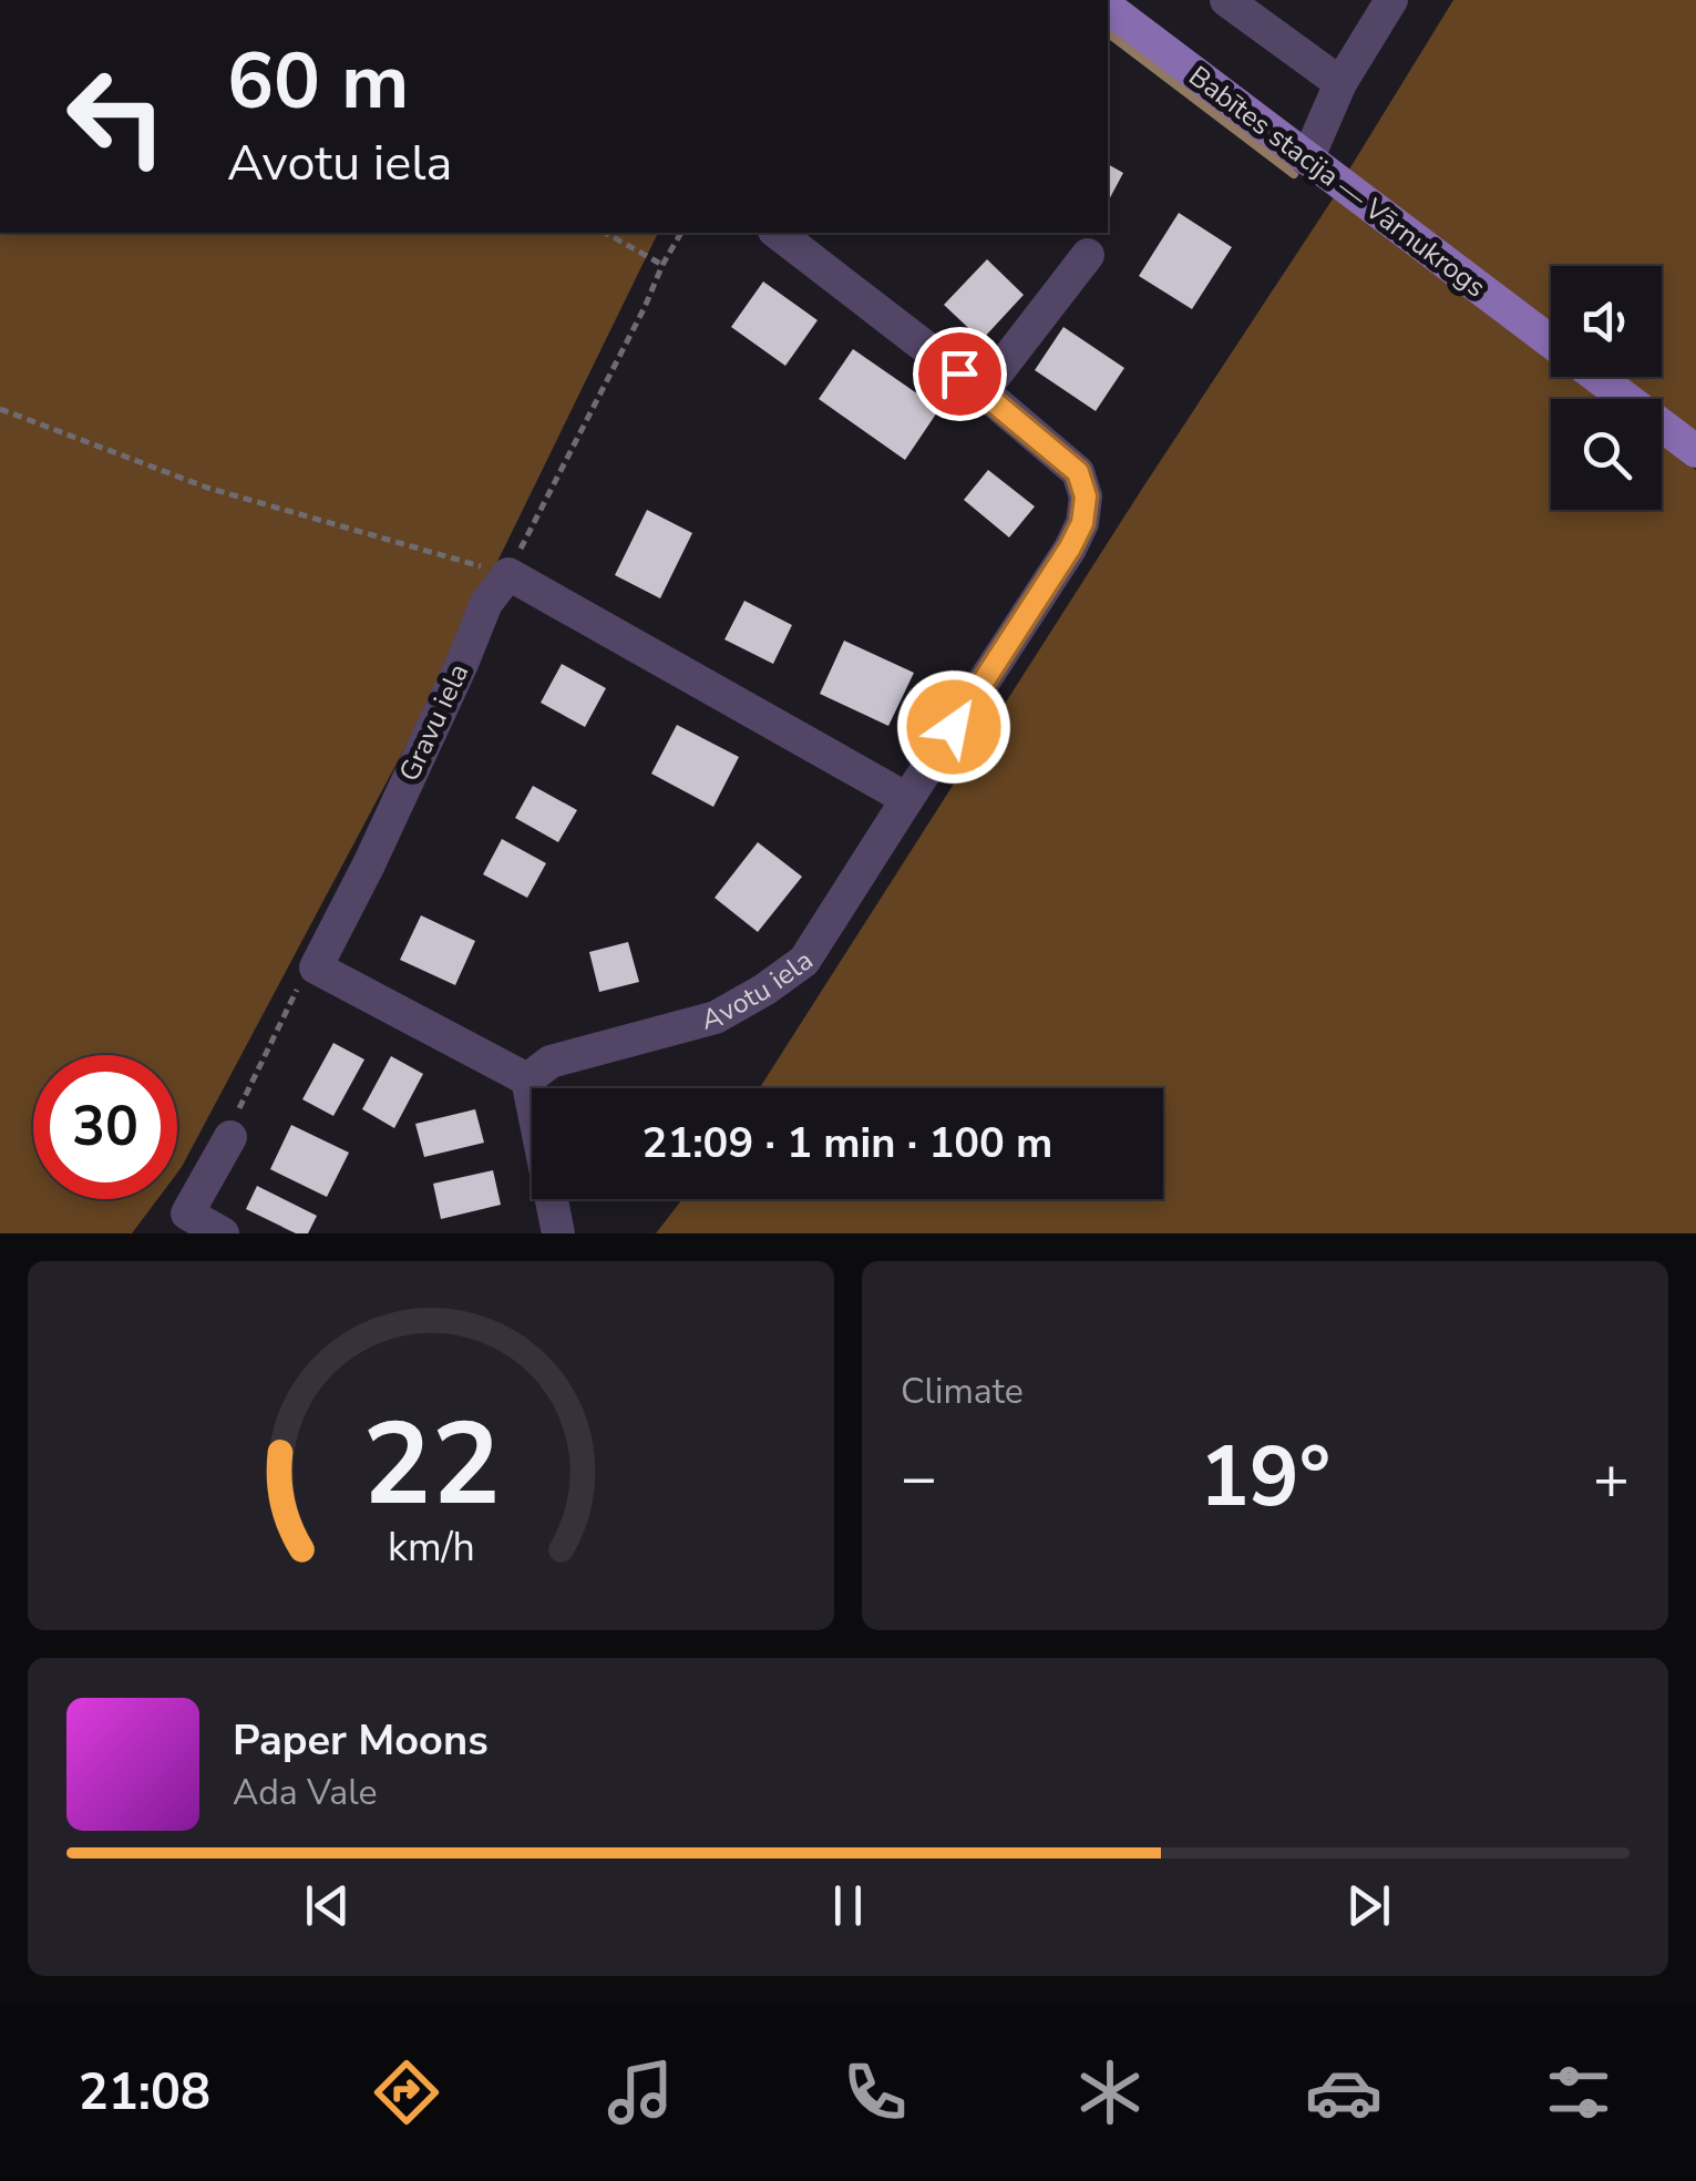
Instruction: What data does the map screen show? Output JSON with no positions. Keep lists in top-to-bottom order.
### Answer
{
  "streets": {
    "main road": ["Babītes stacija — Vārnukrogs"],
    "street": ["Gravu iela", "Avotu iela"]
  },
  "page": {
    "turn": ["60 m", "Avotu iela"],
    "limit": "30",
    "trip": "21:09 · 1 min · 100 m",
    "tile": "Climate",
    "heat": ["−", "19°", "+"],
    "song": ["Paper Moons", "Ada Vale"],
    "tabs": "21:08",
    "gauge": ["22", "km/h"]
  }
}
